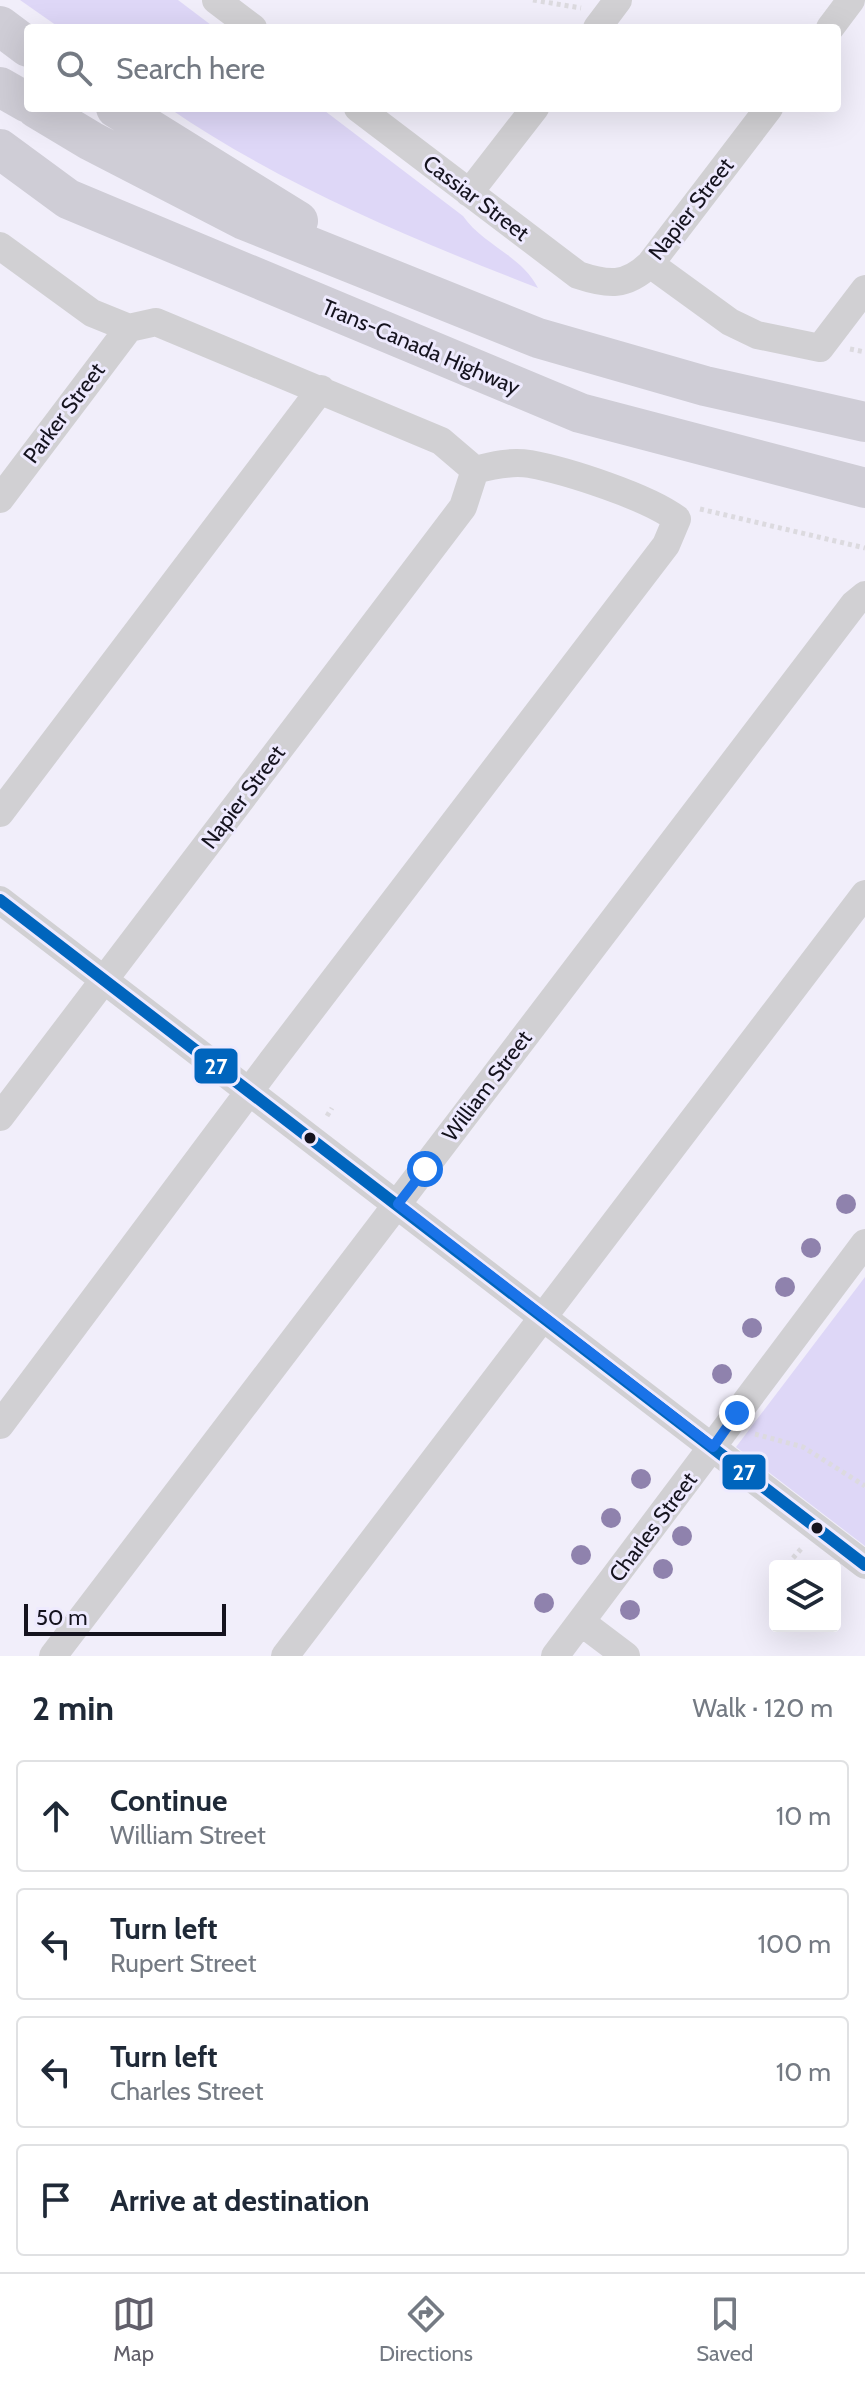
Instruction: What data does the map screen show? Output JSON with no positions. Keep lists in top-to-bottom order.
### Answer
{
  "streets": {
    "highway": ["Trans-Canada Highway"],
    "street": [
      "Cassiar Street",
      "Napier Street",
      "Parker Street",
      "William Street",
      "Charles Street"
    ]
  },
  "crossings": [
    ["Cassiar Street", "Napier Street"]
  ],
  "lines": ["transit line 27"],
  "scale_bar": "50 m",
  "page": {
    "search": "Search here",
    "scale": "50 m",
    "heading": ["2 min", "Walk · 120 m"],
    "list": [
      ["Continue", "William Street", "10 m"],
      ["Turn left", "Rupert Street", "100 m"],
      ["Turn left", "Charles Street", "10 m"],
      "Arrive at destination"
    ],
    "nav": ["Map", "Directions", "Saved"]
  }
}
